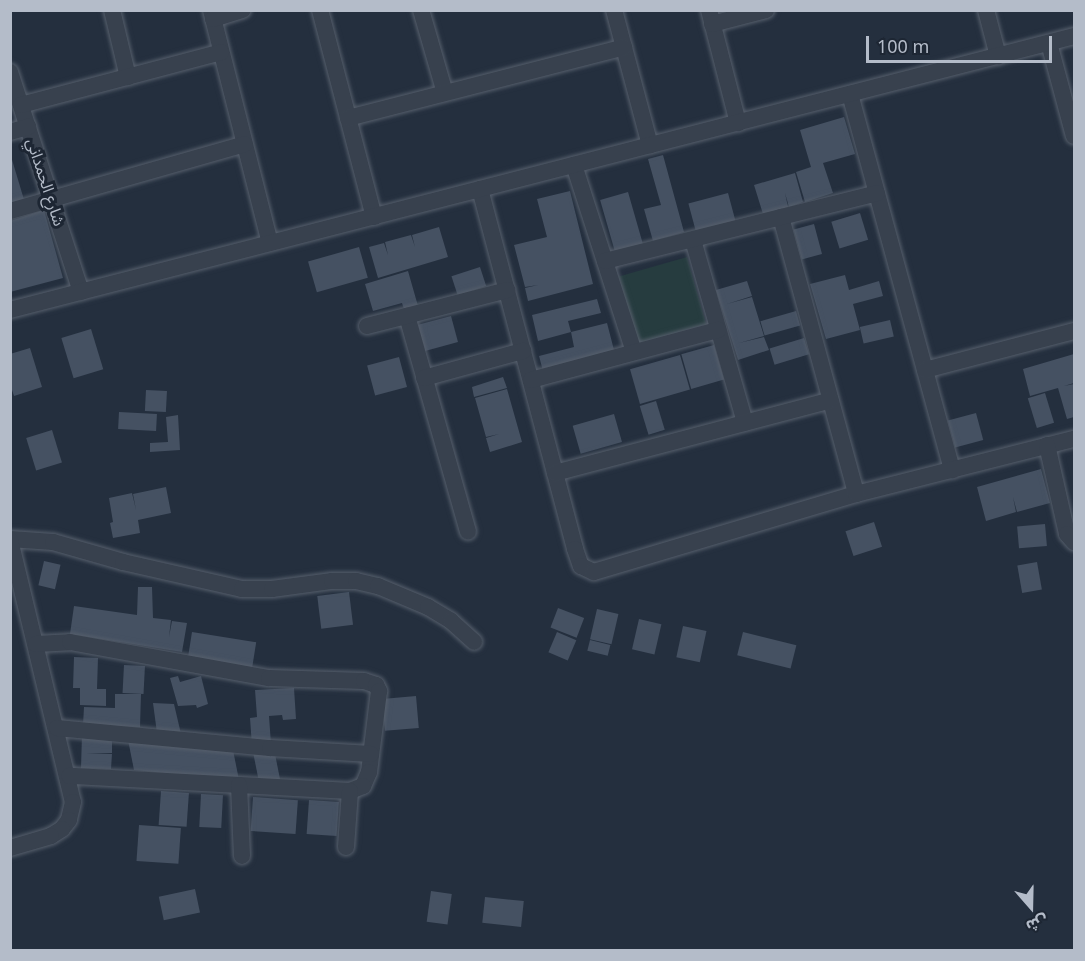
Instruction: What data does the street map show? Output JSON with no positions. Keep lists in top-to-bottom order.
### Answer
{
  "streets": {
    "street": ["شارع الحمداني"]
  },
  "scale_bar": "100 m",
  "north": "bottom"
}
